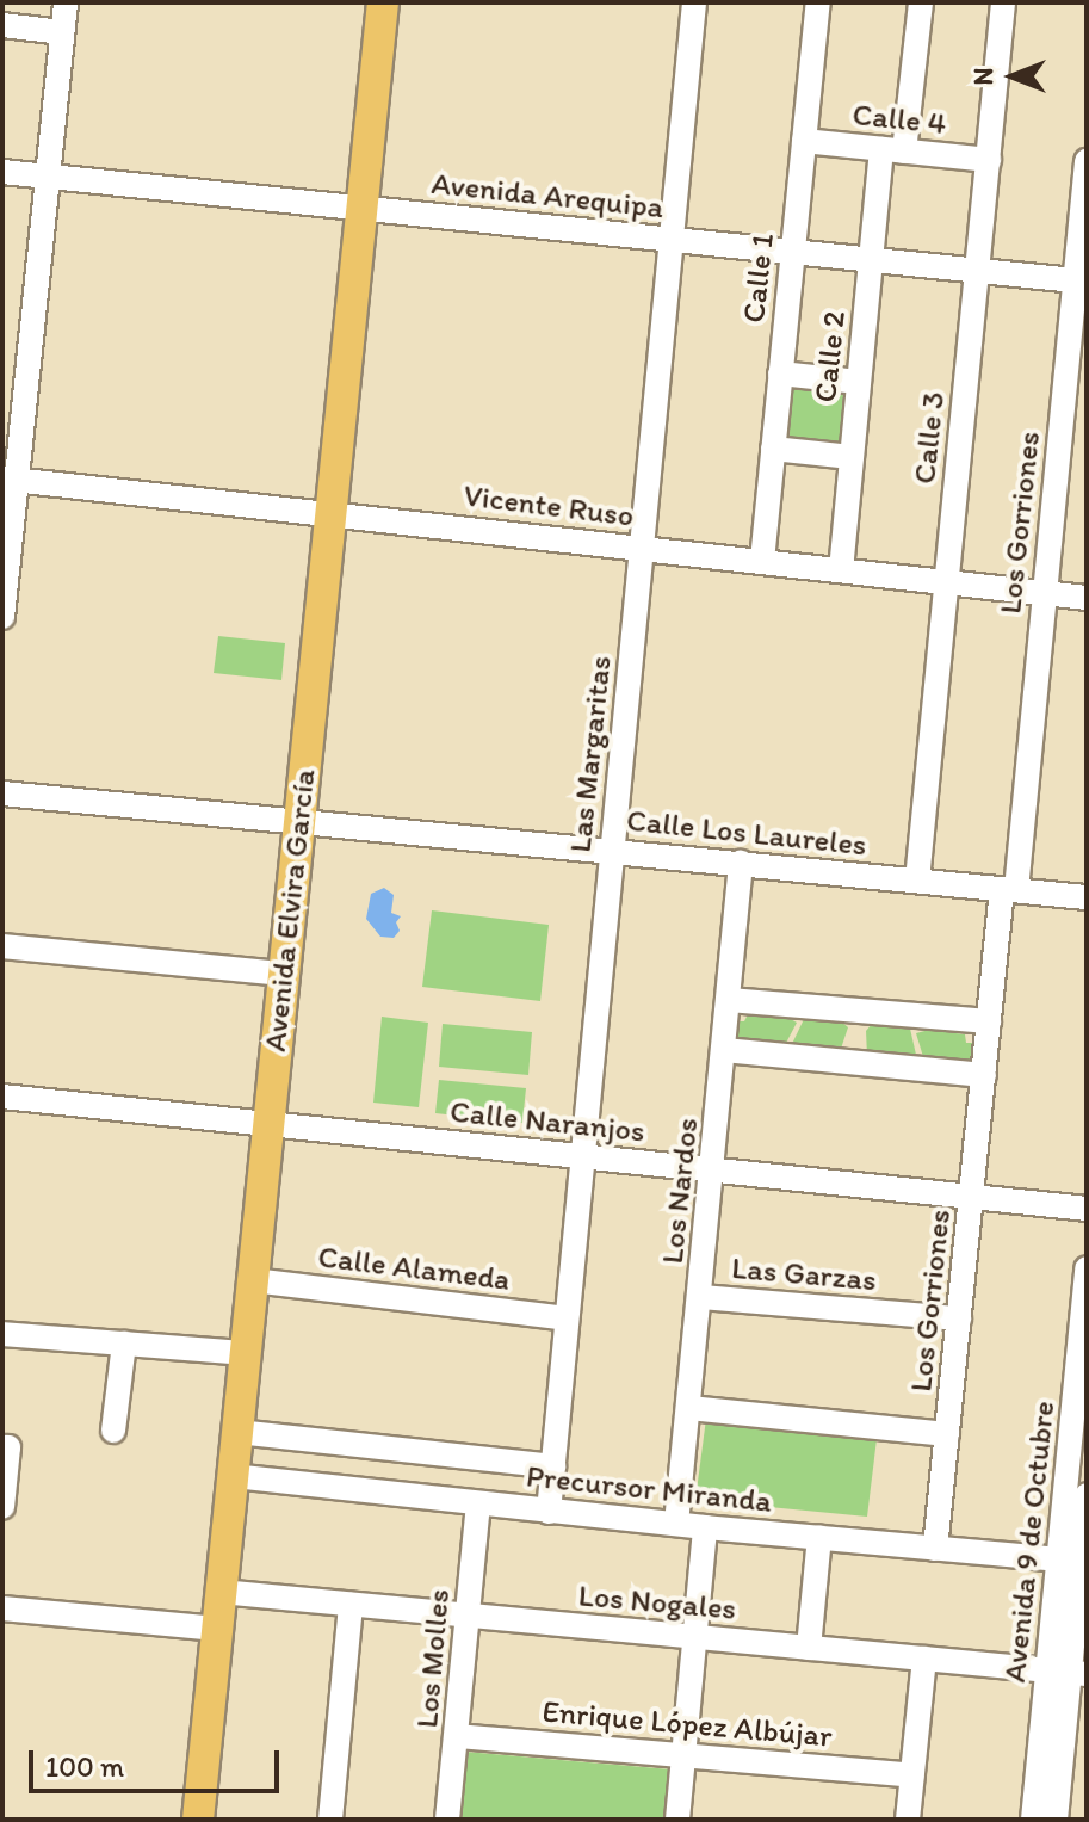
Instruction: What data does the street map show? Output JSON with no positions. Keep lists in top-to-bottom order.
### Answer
{
  "streets": {
    "main road": ["Avenida Elvira García"],
    "street": [
      "Calle 4",
      "Avenida Arequipa",
      "Calle 1",
      "Calle 2",
      "Calle 3",
      "Vicente Ruso",
      "Los Gorriones",
      "Las Margaritas",
      "Calle Los Laureles",
      "Calle Naranjos",
      "Los Nardos",
      "Calle Alameda",
      "Las Garzas",
      "Precursor Miranda",
      "Avenida 9 de Octubre",
      "Los Nogales",
      "Los Molles",
      "Enrique López Albújar"
    ]
  },
  "crossings": [
    ["Calle 4", "Calle 1"],
    ["Calle 4", "Calle 2"],
    ["Calle 4", "Calle 3"],
    ["Avenida Arequipa", "Calle 1"],
    ["Avenida Arequipa", "Calle 2"],
    ["Avenida Arequipa", "Calle 3"],
    ["Avenida Arequipa", "Los Gorriones"],
    ["Avenida Arequipa", "Las Margaritas"],
    ["Avenida Arequipa", "Avenida Elvira García"],
    ["Calle 1", "Vicente Ruso"],
    ["Calle 2", "Vicente Ruso"],
    ["Calle 3", "Vicente Ruso"],
    ["Calle 3", "Calle Los Laureles"],
    ["Vicente Ruso", "Los Gorriones"],
    ["Vicente Ruso", "Las Margaritas"],
    ["Vicente Ruso", "Avenida Elvira García"],
    ["Los Gorriones", "Calle Los Laureles"],
    ["Los Gorriones", "Calle Naranjos"],
    ["Los Gorriones", "Las Garzas"],
    ["Los Gorriones", "Precursor Miranda"],
    ["Las Margaritas", "Calle Los Laureles"],
    ["Las Margaritas", "Calle Naranjos"],
    ["Las Margaritas", "Calle Alameda"],
    ["Las Margaritas", "Precursor Miranda"],
    ["Calle Los Laureles", "Avenida Elvira García"],
    ["Calle Los Laureles", "Los Nardos"],
    ["Avenida Elvira García", "Calle Naranjos"],
    ["Avenida Elvira García", "Calle Alameda"],
    ["Avenida Elvira García", "Precursor Miranda"],
    ["Avenida Elvira García", "Los Nogales"],
    ["Calle Naranjos", "Los Nardos"],
    ["Los Nardos", "Las Garzas"],
    ["Los Nardos", "Precursor Miranda"],
    ["Precursor Miranda", "Avenida 9 de Octubre"],
    ["Precursor Miranda", "Los Molles"],
    ["Avenida 9 de Octubre", "Los Nogales"],
    ["Los Nogales", "Los Molles"],
    ["Los Molles", "Enrique López Albújar"]
  ],
  "scale_bar": "100 m",
  "north": "left"
}
